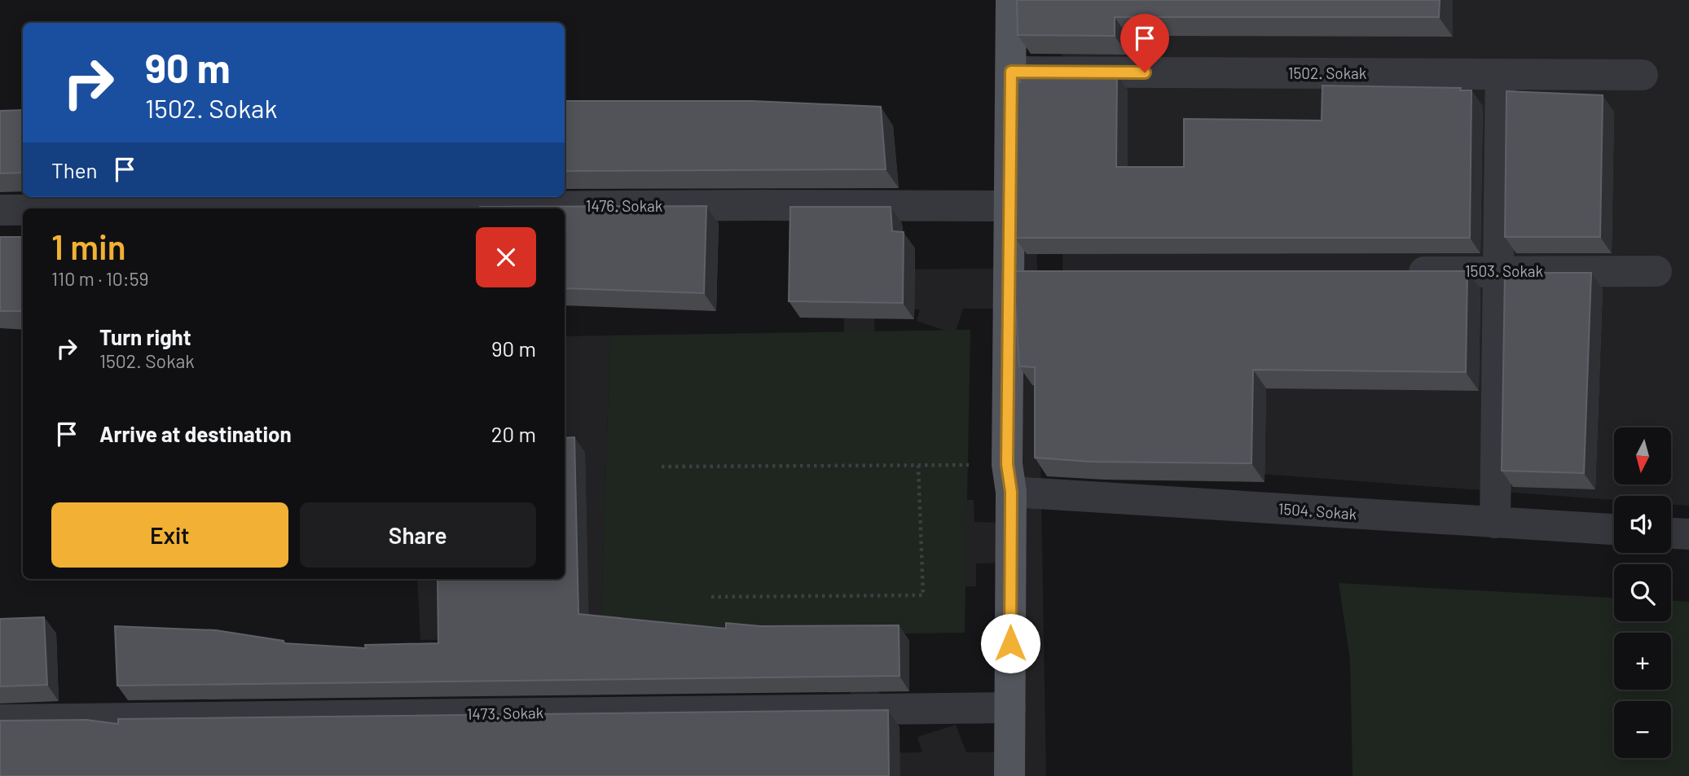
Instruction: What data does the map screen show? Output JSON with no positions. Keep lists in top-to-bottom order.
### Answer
{
  "streets": {
    "street": [
      "1502. Sokak",
      "1476. Sokak",
      "1503. Sokak",
      "1504. Sokak",
      "1473. Sokak"
    ]
  },
  "north": "bottom",
  "page": {
    "turn": ["90 m", "1502. Sokak"],
    "then": "Then",
    "heading": ["1 min", "110 m · 10:59"],
    "list": [
      {
        "name": "Turn right",
        "note": "1502. Sokak",
        "value": "90 m"
      },
      {
        "name": "Arrive at destination",
        "value": "20 m"
      }
    ],
    "map_buttons": ["+", "−"],
    "buttons": ["Exit", "Share"]
  }
}
